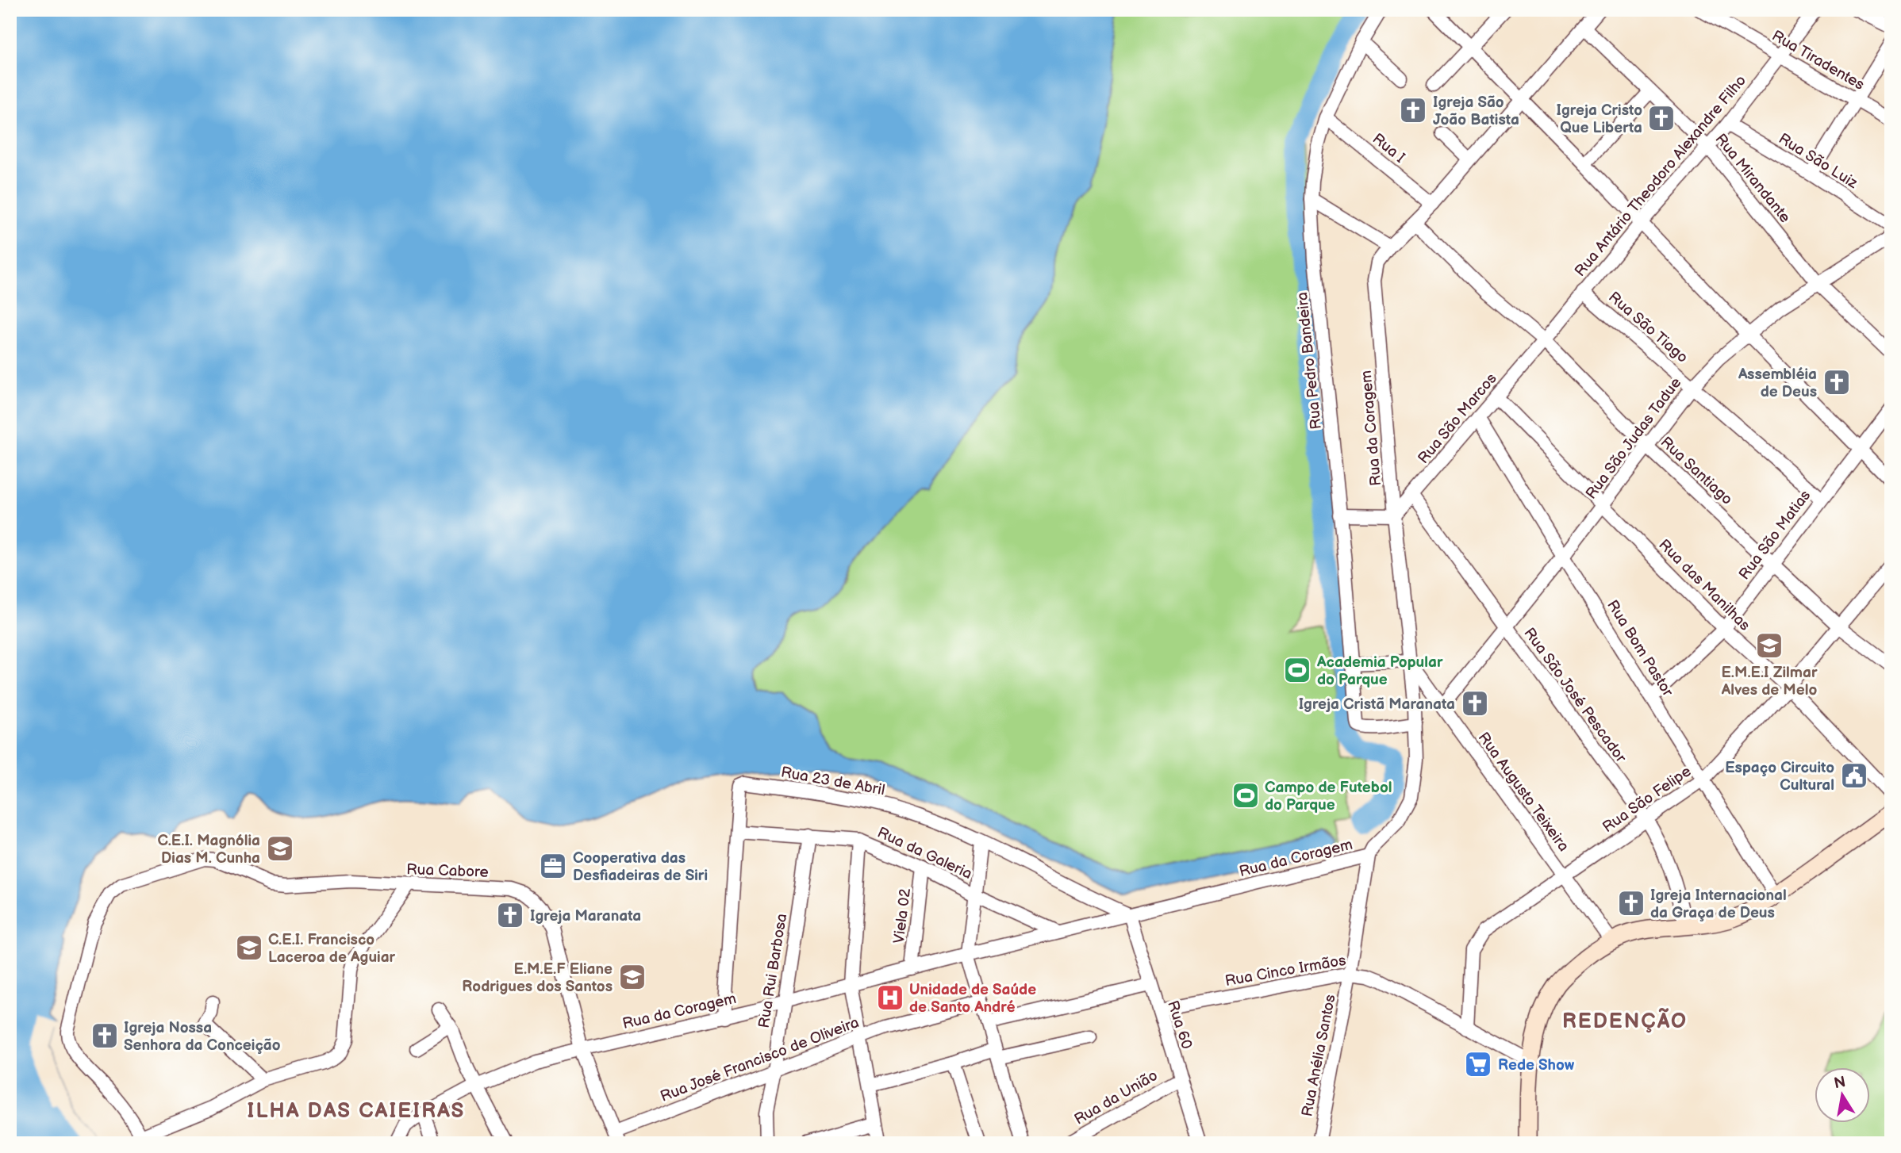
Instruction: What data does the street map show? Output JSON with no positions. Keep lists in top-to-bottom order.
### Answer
{
  "streets": {
    "street": [
      "Rua Tiradentes",
      "Rua I",
      "Rua São Luiz",
      "Rua Antário Theodoro Alexandre Filho",
      "Rua Mirandante",
      "Rua São Tiago",
      "Rua Pedro Bandeira",
      "Rua São Marcos",
      "Rua da Coragem",
      "Rua São Judas Tadue",
      "Rua Santiago",
      "Rua São Matias",
      "Rua das Manilhas",
      "Rua Bom Pastor",
      "Rua São José Pescador",
      "Rua 23 de Abril",
      "Rua Augusto Teixeira",
      "Rua São Felipe",
      "Rua da Galeria",
      "Rua Cabore",
      "Viela 02",
      "Rua Cinco Irmãos",
      "Rua Rui Barbosa",
      "Rua 60",
      "Rua Anélia Santos",
      "Rua José Francisco de Oliveira",
      "Rua da União"
    ]
  },
  "crossings": [
    ["Rua Tiradentes", "Rua Antário Theodoro Alexandre Filho"],
    ["Rua I", "Rua Pedro Bandeira"],
    ["Rua I", "Rua da Coragem"],
    ["Rua São Luiz", "Rua Antário Theodoro Alexandre Filho"],
    ["Rua Antário Theodoro Alexandre Filho", "Rua Mirandante"],
    ["Rua Antário Theodoro Alexandre Filho", "Rua São Tiago"],
    ["Rua Antário Theodoro Alexandre Filho", "Rua São Marcos"],
    ["Rua Antário Theodoro Alexandre Filho", "Rua Santiago"],
    ["Rua Mirandante", "Rua da Coragem"],
    ["Rua Mirandante", "Rua São Judas Tadue"],
    ["Rua São Tiago", "Rua São Judas Tadue"],
    ["Rua São Tiago", "Rua São Matias"],
    ["Rua Pedro Bandeira", "Rua da Coragem"],
    ["Rua São Marcos", "Rua da Coragem"],
    ["Rua São Marcos", "Rua Santiago"],
    ["Rua São Marcos", "Rua das Manilhas"],
    ["Rua São Marcos", "Rua Bom Pastor"],
    ["Rua São Marcos", "Rua São José Pescador"],
    ["Rua da Coragem", "Rua Santiago"],
    ["Rua da Coragem", "Rua 23 de Abril"],
    ["Rua da Coragem", "Rua Augusto Teixeira"],
    ["Rua da Coragem", "Rua da Galeria"],
    ["Rua da Coragem", "Rua Cabore"],
    ["Rua da Coragem", "Viela 02"],
    ["Rua da Coragem", "Rua Rui Barbosa"],
    ["Rua da Coragem", "Rua 60"],
    ["Rua da Coragem", "Rua Anélia Santos"],
    ["Rua São Judas Tadue", "Rua Santiago"],
    ["Rua São Judas Tadue", "Rua das Manilhas"],
    ["Rua São Judas Tadue", "Rua Bom Pastor"],
    ["Rua São Judas Tadue", "Rua São José Pescador"],
    ["Rua São Judas Tadue", "Rua Augusto Teixeira"],
    ["Rua Santiago", "Rua São Matias"],
    ["Rua Santiago", "Rua São Felipe"],
    ["Rua São Matias", "Rua das Manilhas"],
    ["Rua São Matias", "Rua Bom Pastor"],
    ["Rua das Manilhas", "Rua São Felipe"],
    ["Rua Bom Pastor", "Rua São Felipe"],
    ["Rua São José Pescador", "Rua São Felipe"],
    ["Rua 23 de Abril", "Rua da Galeria"],
    ["Rua 23 de Abril", "Rua 60"],
    ["Rua Augusto Teixeira", "Rua São Felipe"],
    ["Rua São Felipe", "Rua Cinco Irmãos"],
    ["Rua da Galeria", "Viela 02"],
    ["Rua da Galeria", "Rua Rui Barbosa"],
    ["Rua Cabore", "Rua José Francisco de Oliveira"],
    ["Rua Cinco Irmãos", "Rua 60"],
    ["Rua Cinco Irmãos", "Rua Anélia Santos"],
    ["Rua Rui Barbosa", "Rua José Francisco de Oliveira"],
    ["Rua 60", "Rua da União"]
  ],
  "districts": ["REDENÇÃO", "ILHA DAS CAIEIRAS"],
  "places": {
    "church": [
      "Igreja São João Batista",
      "Igreja Cristo Que Liberta",
      "Assembléia de Deus",
      "Igreja Cristã Maranata",
      "Igreja Internacional da Graça de Deus",
      "Igreja Maranata",
      "Igreja Nossa Senhora da Conceição"
    ],
    "school or university": [
      "E.M.E.I Zilmar Alves de Melo",
      "C.E.I. Magnólia Dias M. Cunha",
      "C.E.I. Francisco Laceroa de Aguiar",
      "E.M.E.F Eliane Rodrigues dos Santos"
    ],
    "sports": ["Academia Popular do Parque", "Campo de Futebol do Parque"],
    "public building": ["Espaço Circuito Cultural"],
    "office": ["Cooperativa das Desfiadeiras de Siri"],
    "hospital": ["Unidade de Saúde de Santo André"],
    "supermarket": ["Rede Show"]
  },
  "north": "top"
}
